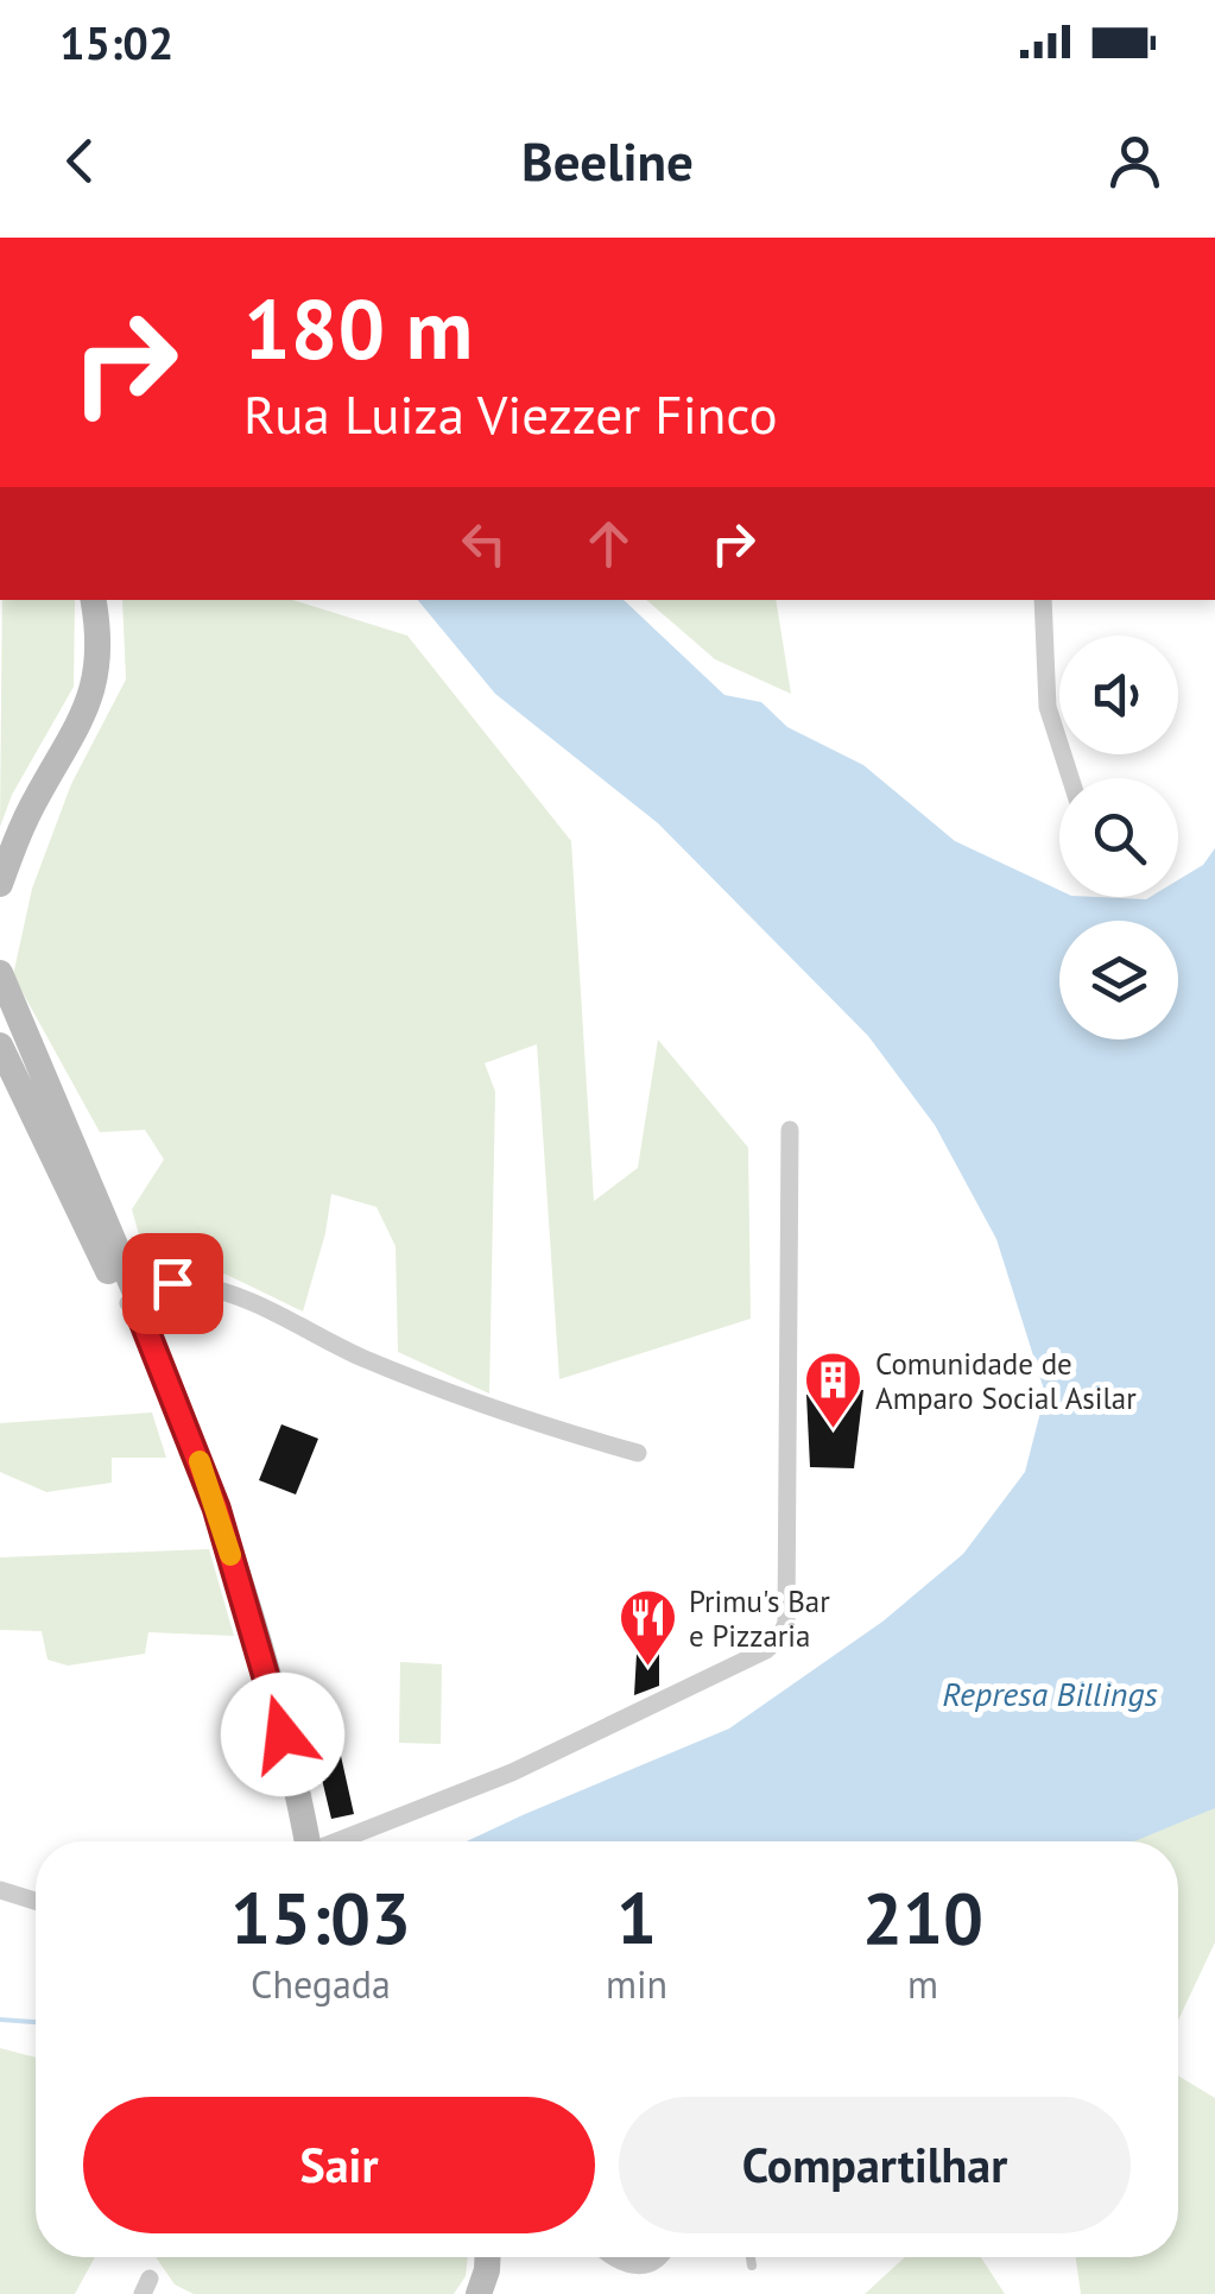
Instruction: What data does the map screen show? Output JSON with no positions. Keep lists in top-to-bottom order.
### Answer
{
  "water": ["Represa Billings"],
  "places": {
    "building": ["Comunidade de Amparo Social Asilar"],
    "restaurant": ["Primu's Bar e Pizzaria"]
  },
  "page": {
    "status": "15:02",
    "header": "Beeline",
    "turn": ["180 m", "Rua Luiza Viezzer Finco"],
    "eta": [
      "15:03",
      "Chegada",
      "1",
      "min",
      "210",
      "m"
    ],
    "buttons": ["Sair", "Compartilhar"]
  }
}
